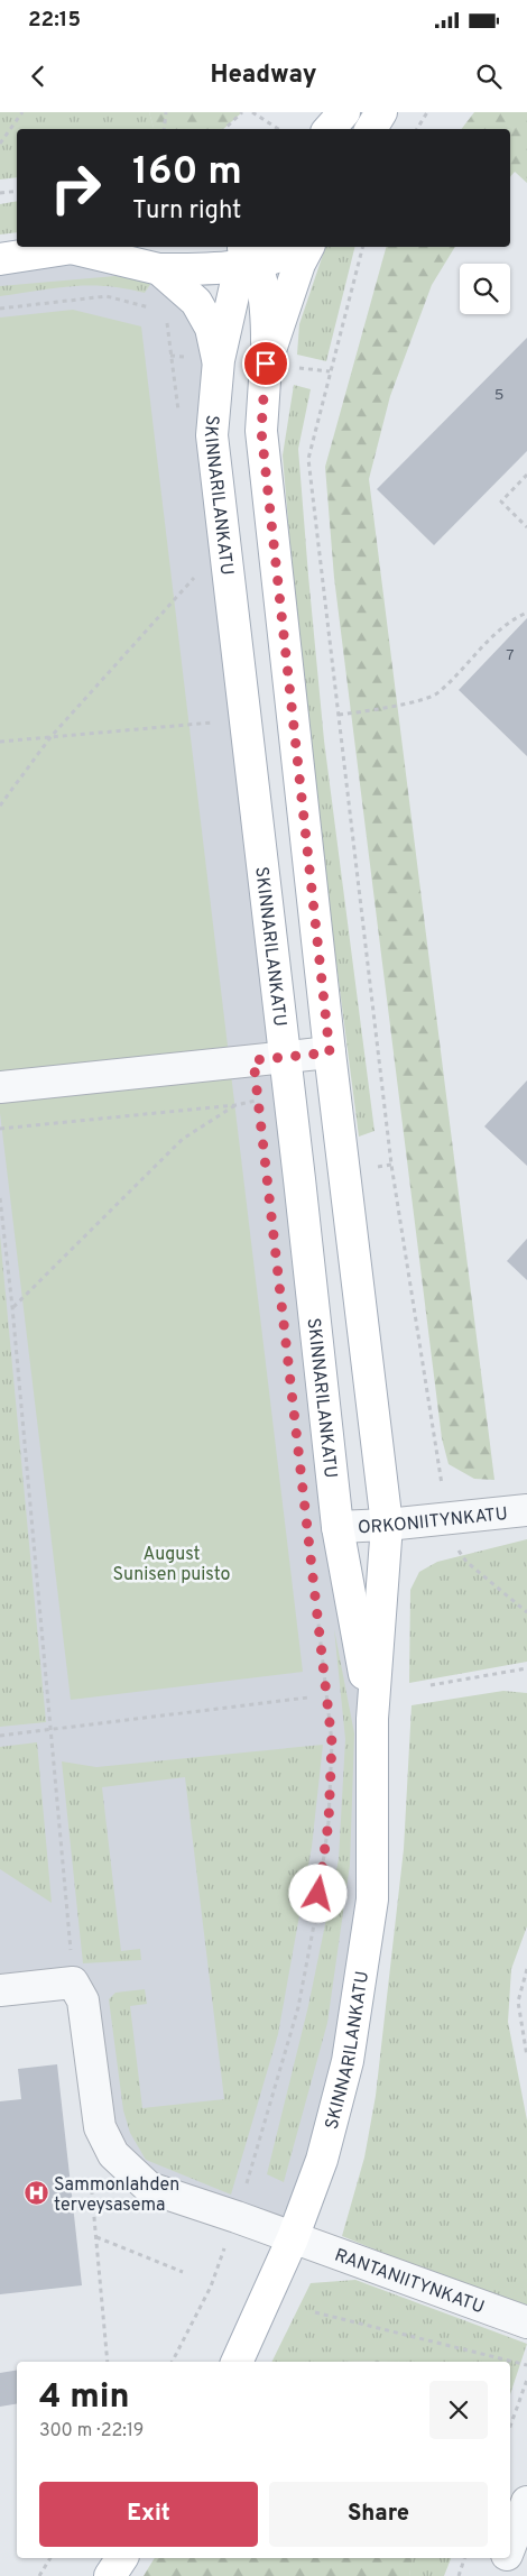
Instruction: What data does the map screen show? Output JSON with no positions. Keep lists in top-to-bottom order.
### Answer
{
  "streets": {
    "main road": ["SKINNARILANKATU"],
    "street": ["ORKONIITYNKATU", "RANTANIITYNKATU"]
  },
  "crossings": [
    ["SKINNARILANKATU", "ORKONIITYNKATU"],
    ["SKINNARILANKATU", "RANTANIITYNKATU"]
  ],
  "parks": ["August Sunisen puisto"],
  "places": {
    "hospital": ["Sammonlahden terveysasema"]
  },
  "house_numbers": ["5", "7"],
  "page": {
    "status": "22:15",
    "header": "Headway",
    "turn": ["160 m", "Turn right"],
    "heading": ["4 min", "300 m · 22:19"],
    "buttons": ["Exit", "Share"]
  }
}
